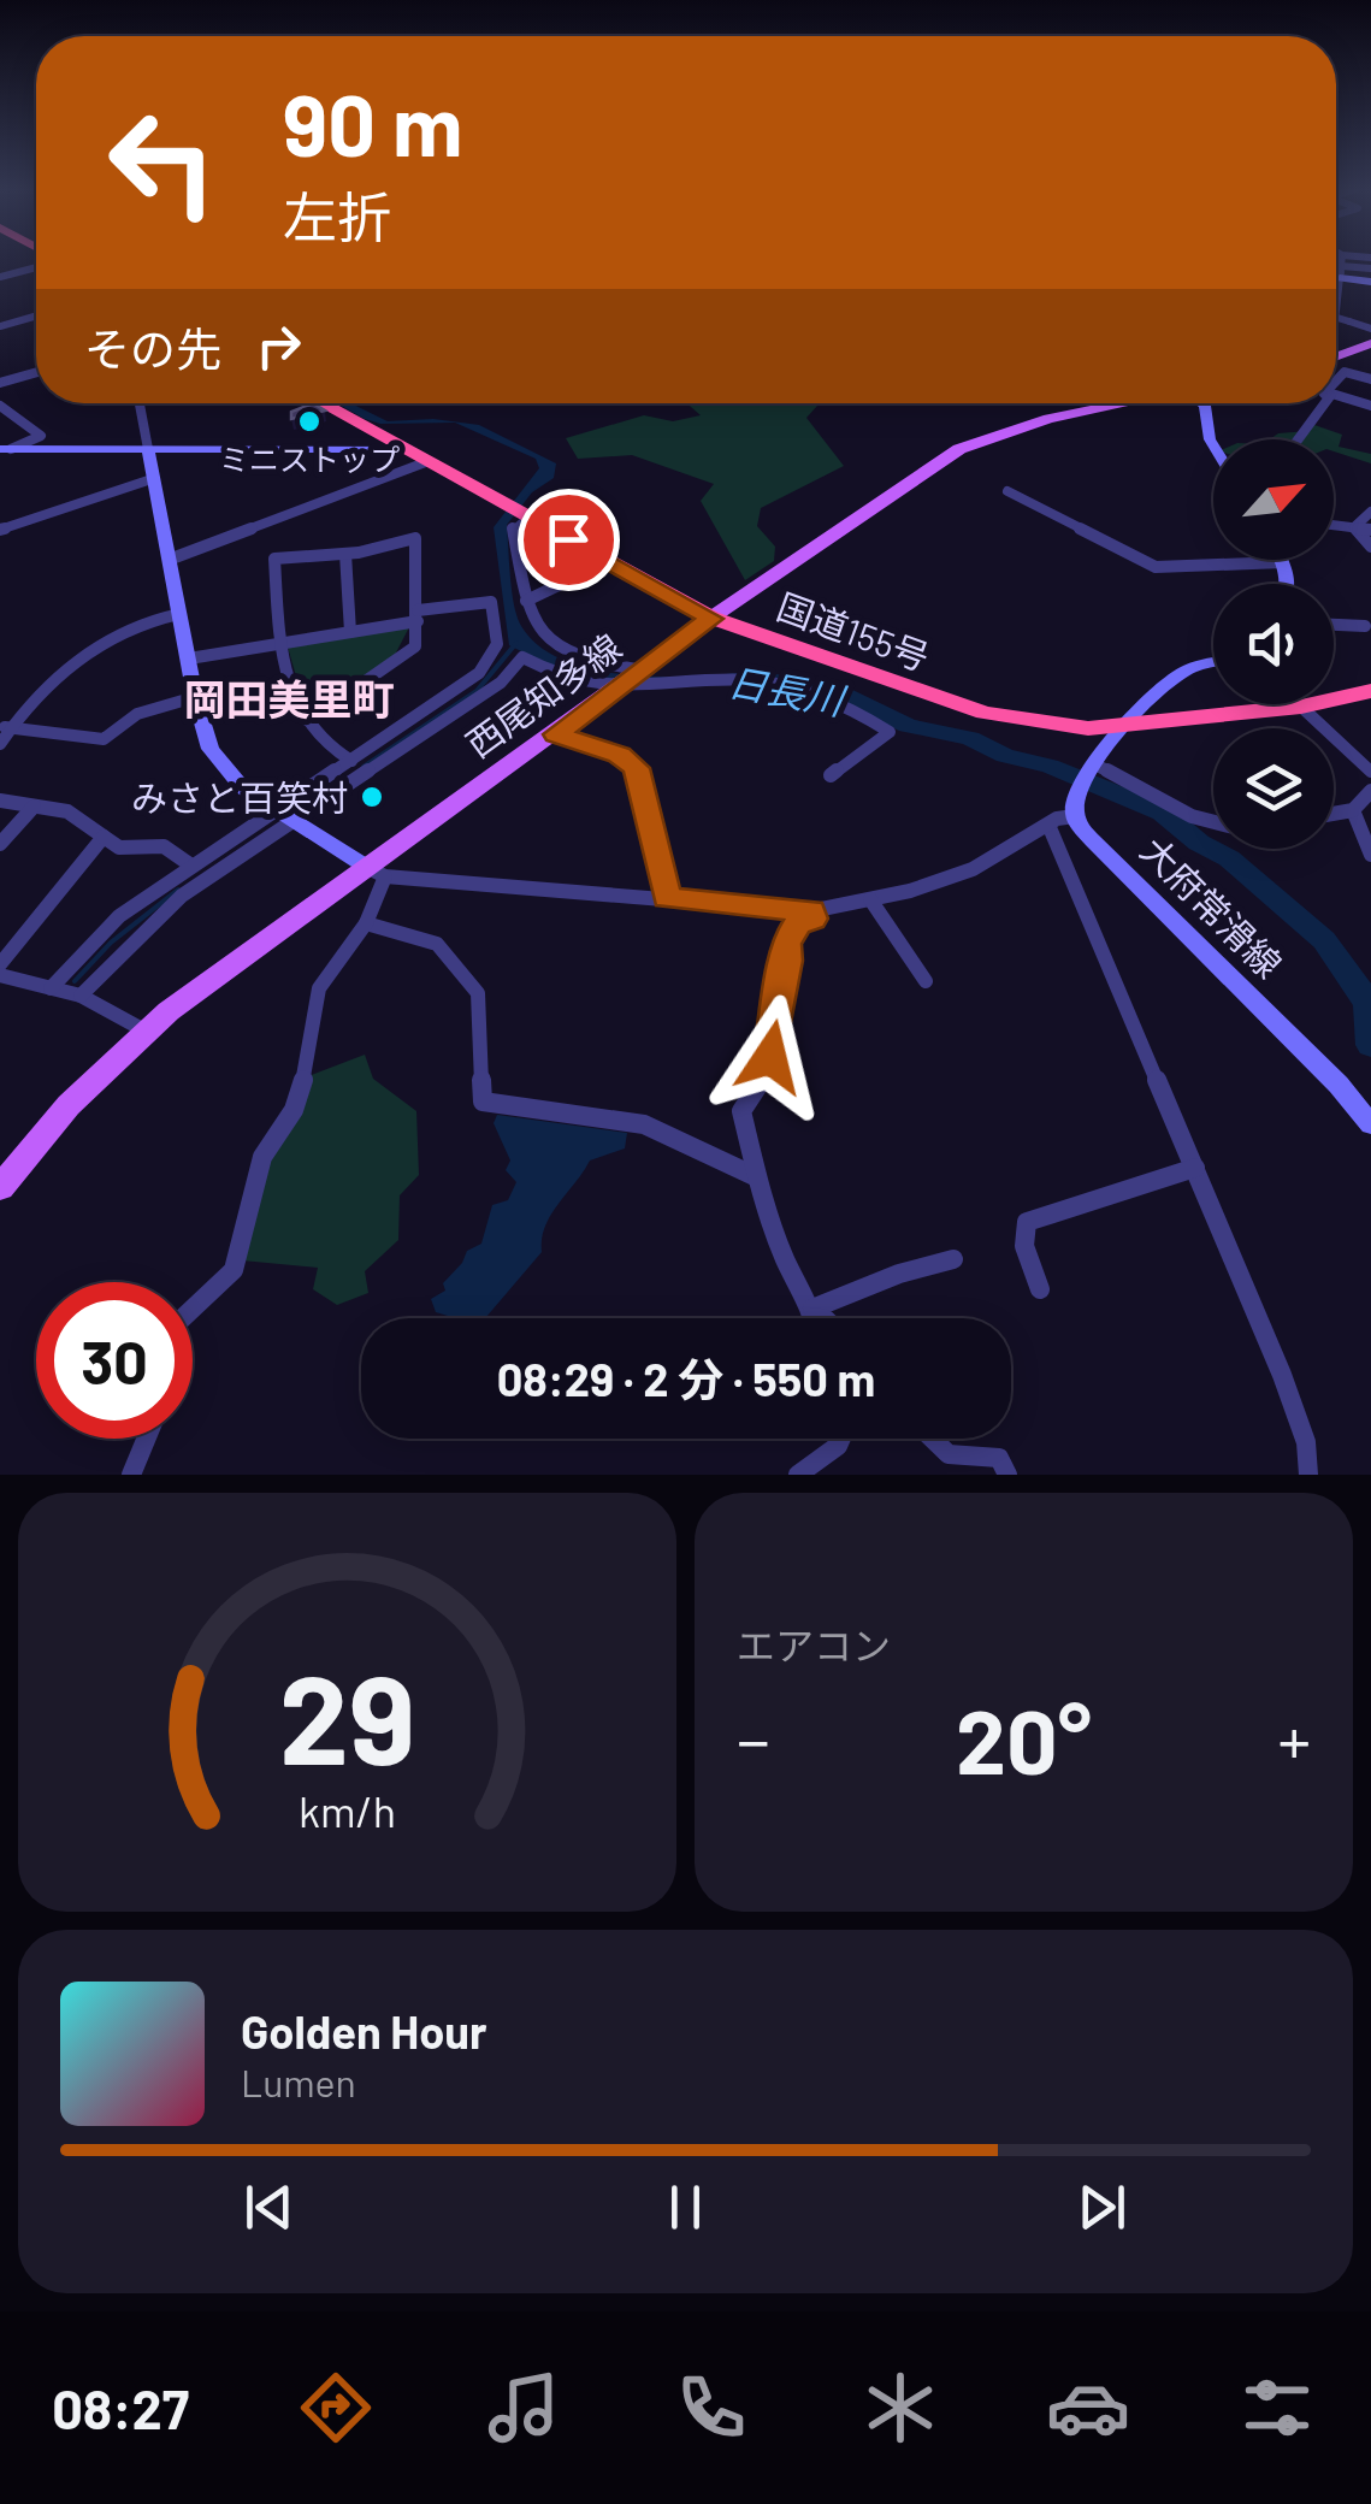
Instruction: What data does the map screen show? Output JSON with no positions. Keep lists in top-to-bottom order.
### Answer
{
  "streets": {
    "highway": ["国道155号"],
    "main road": ["西尾知多線"],
    "street": ["大府常滑線"]
  },
  "crossings": [
    ["国道155号", "西尾知多線"]
  ],
  "districts": ["岡田美里町"],
  "water": ["日長川"],
  "places": ["ミニストップ", "みさと百笑村"],
  "north": "top right",
  "page": {
    "turn": ["90 m", "左折"],
    "then": "その先",
    "limit": "30",
    "trip": "08:29 · 2 分 · 550 m",
    "tile": "エアコン",
    "heat": ["−", "20°", "+"],
    "song": ["Golden Hour", "Lumen"],
    "tabs": "08:27",
    "gauge": ["29", "km/h"]
  }
}
